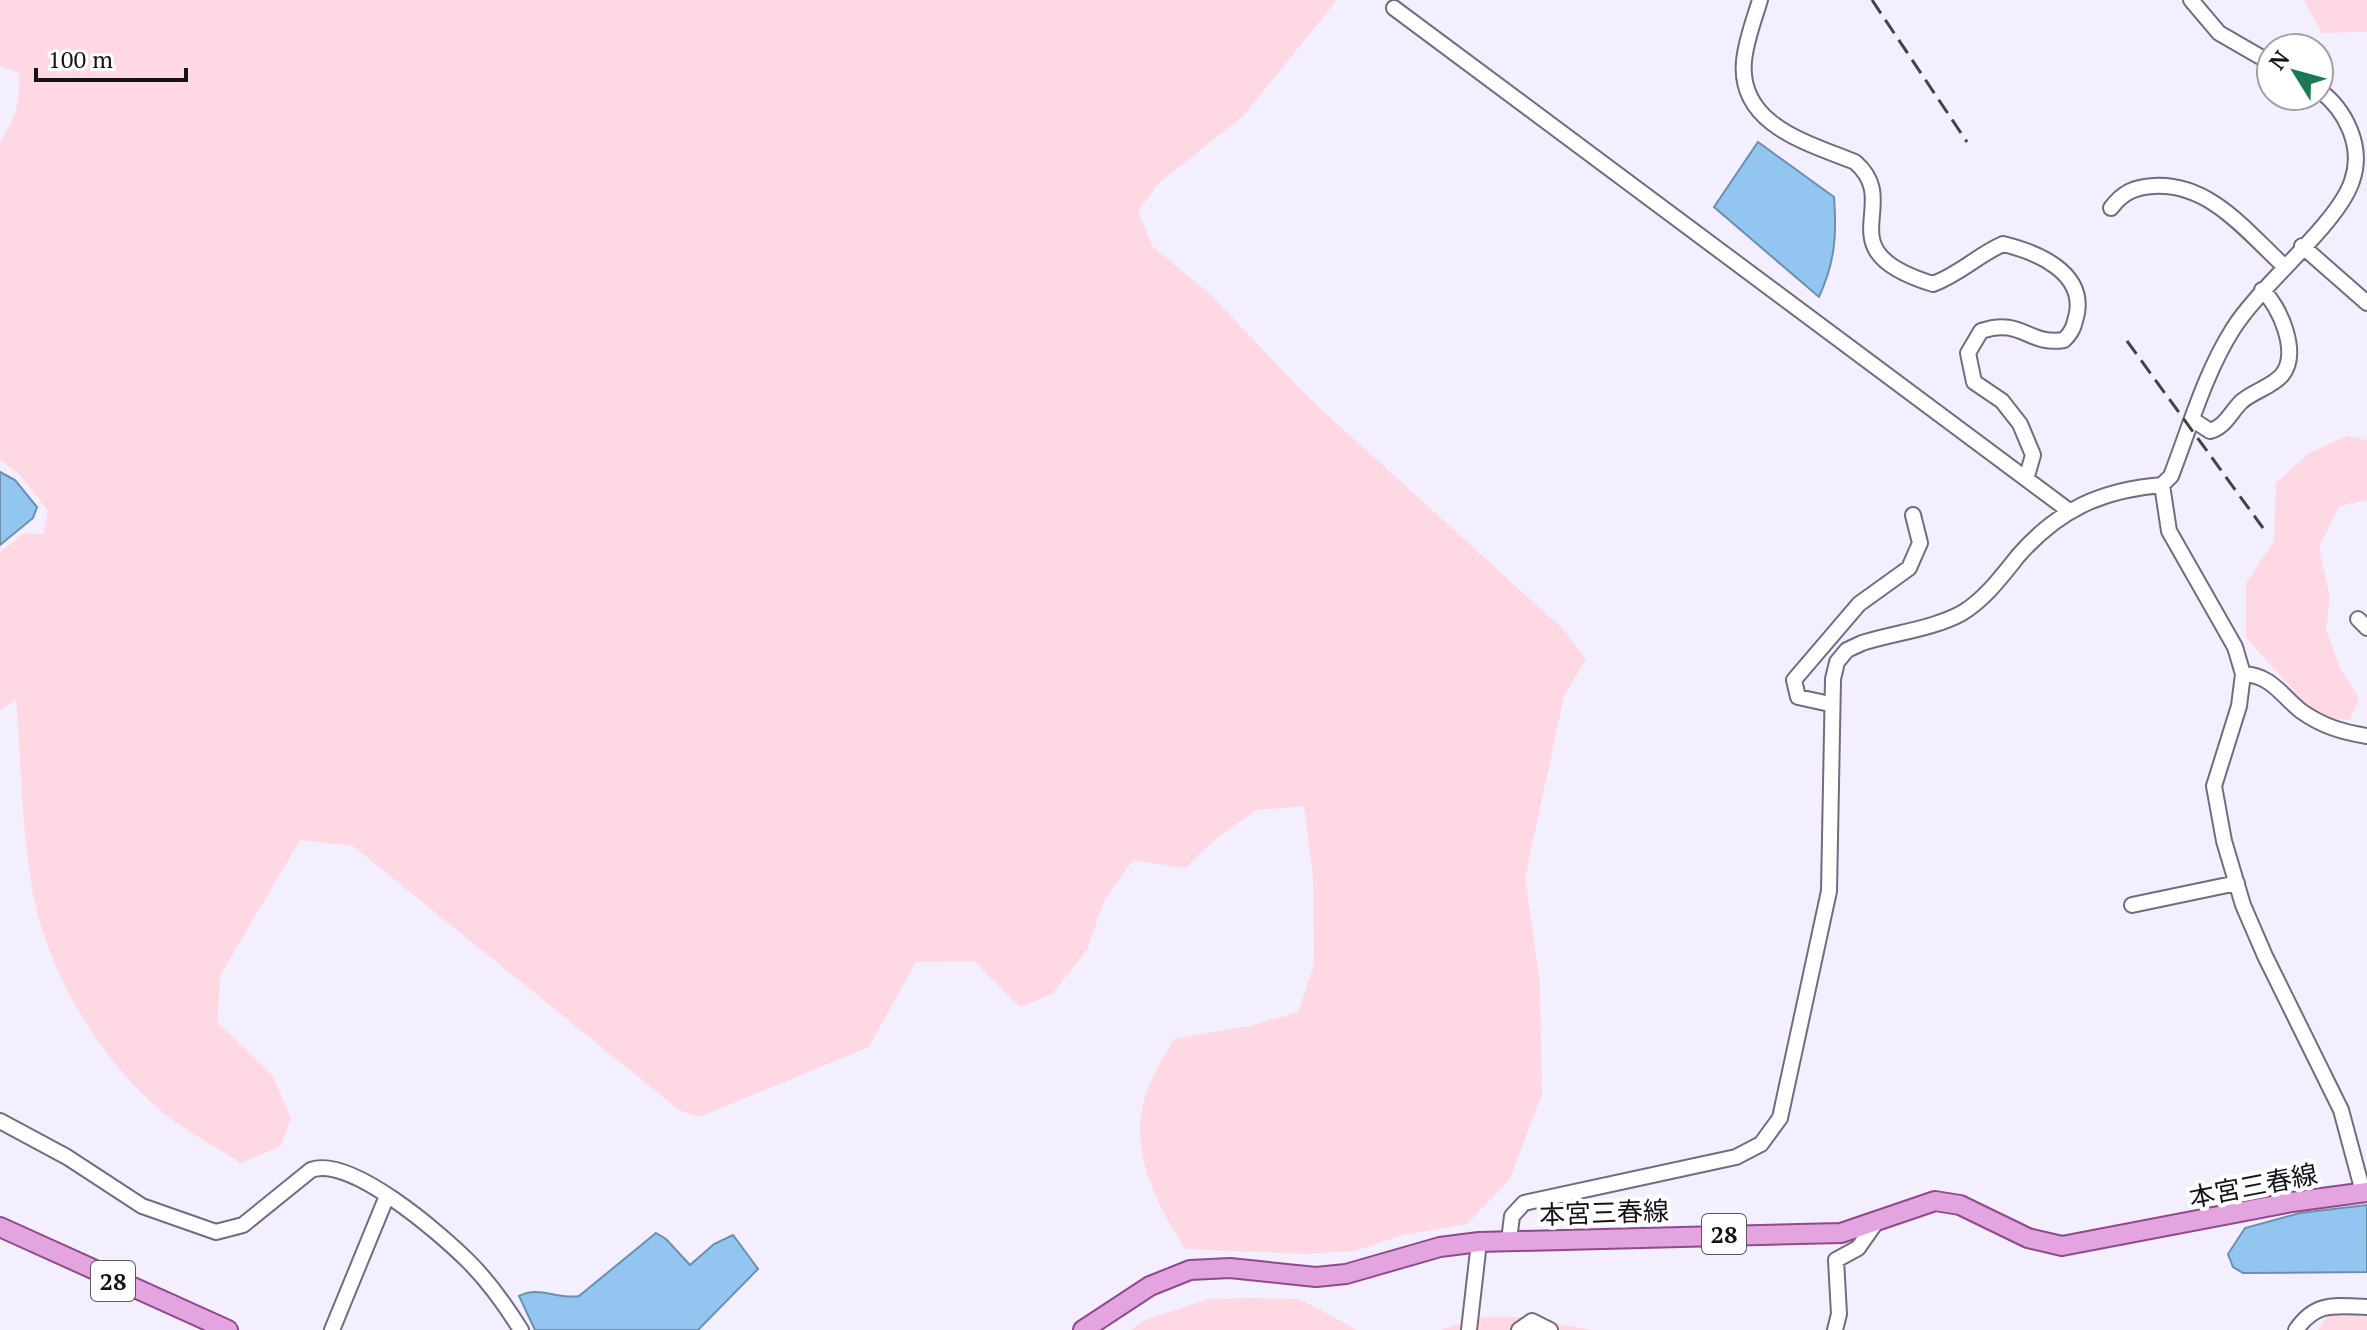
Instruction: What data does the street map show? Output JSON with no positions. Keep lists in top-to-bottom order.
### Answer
{
  "streets": {
    "main road": ["本宮三春線", "28"]
  },
  "scale_bar": "100 m",
  "north": "top left"
}
